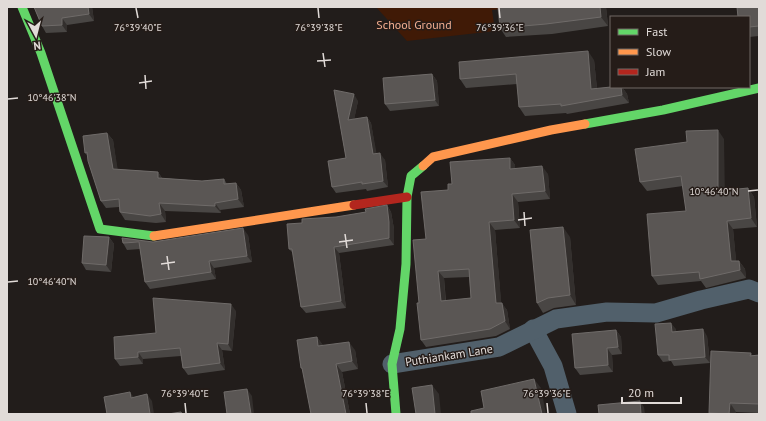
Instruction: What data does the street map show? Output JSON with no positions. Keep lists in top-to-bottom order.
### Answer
{
  "streets": {
    "street": ["Puthiankam Lane"]
  },
  "parks": ["School Ground"],
  "legend": ["Fast", "Slow", "Jam"],
  "scale_bar": "20 m",
  "north": "bottom",
  "coordinates": [
    "76°39'40\"E",
    "76°39'38\"E",
    "76°39'36\"E",
    "10°46'38\"N",
    "10°46'40\"N"
  ]
}
